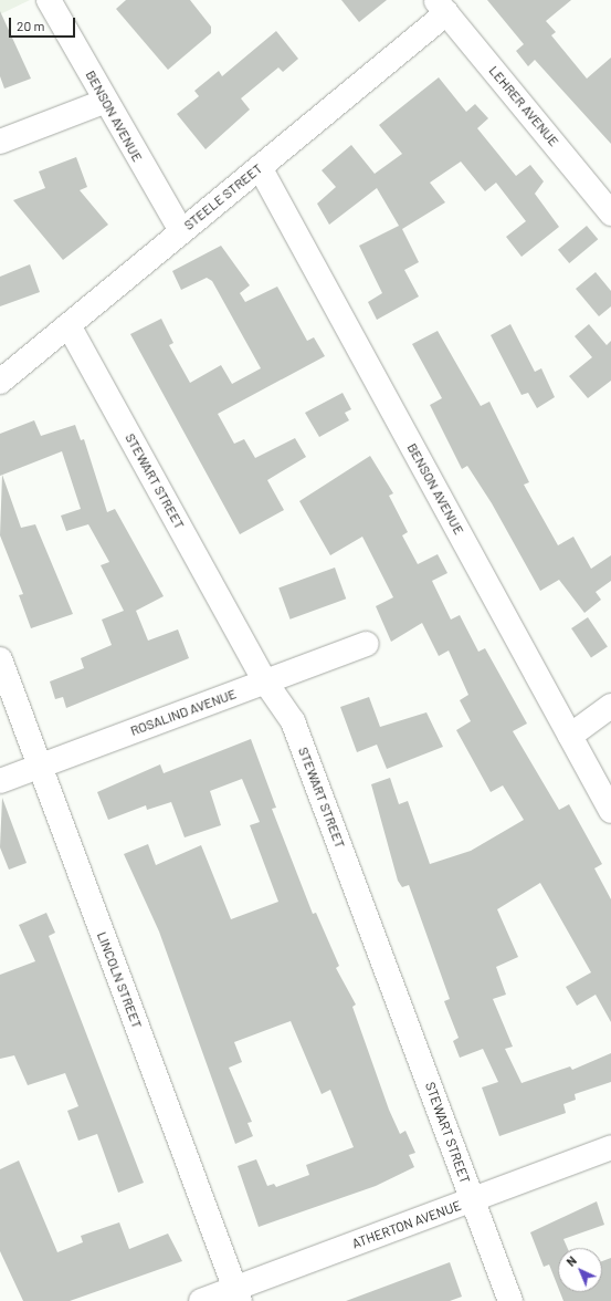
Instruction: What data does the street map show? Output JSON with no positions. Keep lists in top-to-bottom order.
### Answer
{
  "streets": {
    "street": [
      "LEHRER AVENUE",
      "BENSON AVENUE",
      "STEELE STREET",
      "STEWART STREET",
      "ROSALIND AVENUE",
      "LINCOLN STREET",
      "ATHERTON AVENUE"
    ]
  },
  "crossings": [
    ["LEHRER AVENUE", "STEELE STREET"],
    ["BENSON AVENUE", "STEELE STREET"],
    ["STEELE STREET", "STEWART STREET"],
    ["STEWART STREET", "ROSALIND AVENUE"],
    ["STEWART STREET", "ATHERTON AVENUE"],
    ["ROSALIND AVENUE", "LINCOLN STREET"],
    ["LINCOLN STREET", "ATHERTON AVENUE"]
  ],
  "scale_bar": "20 m",
  "north": "top left"
}
